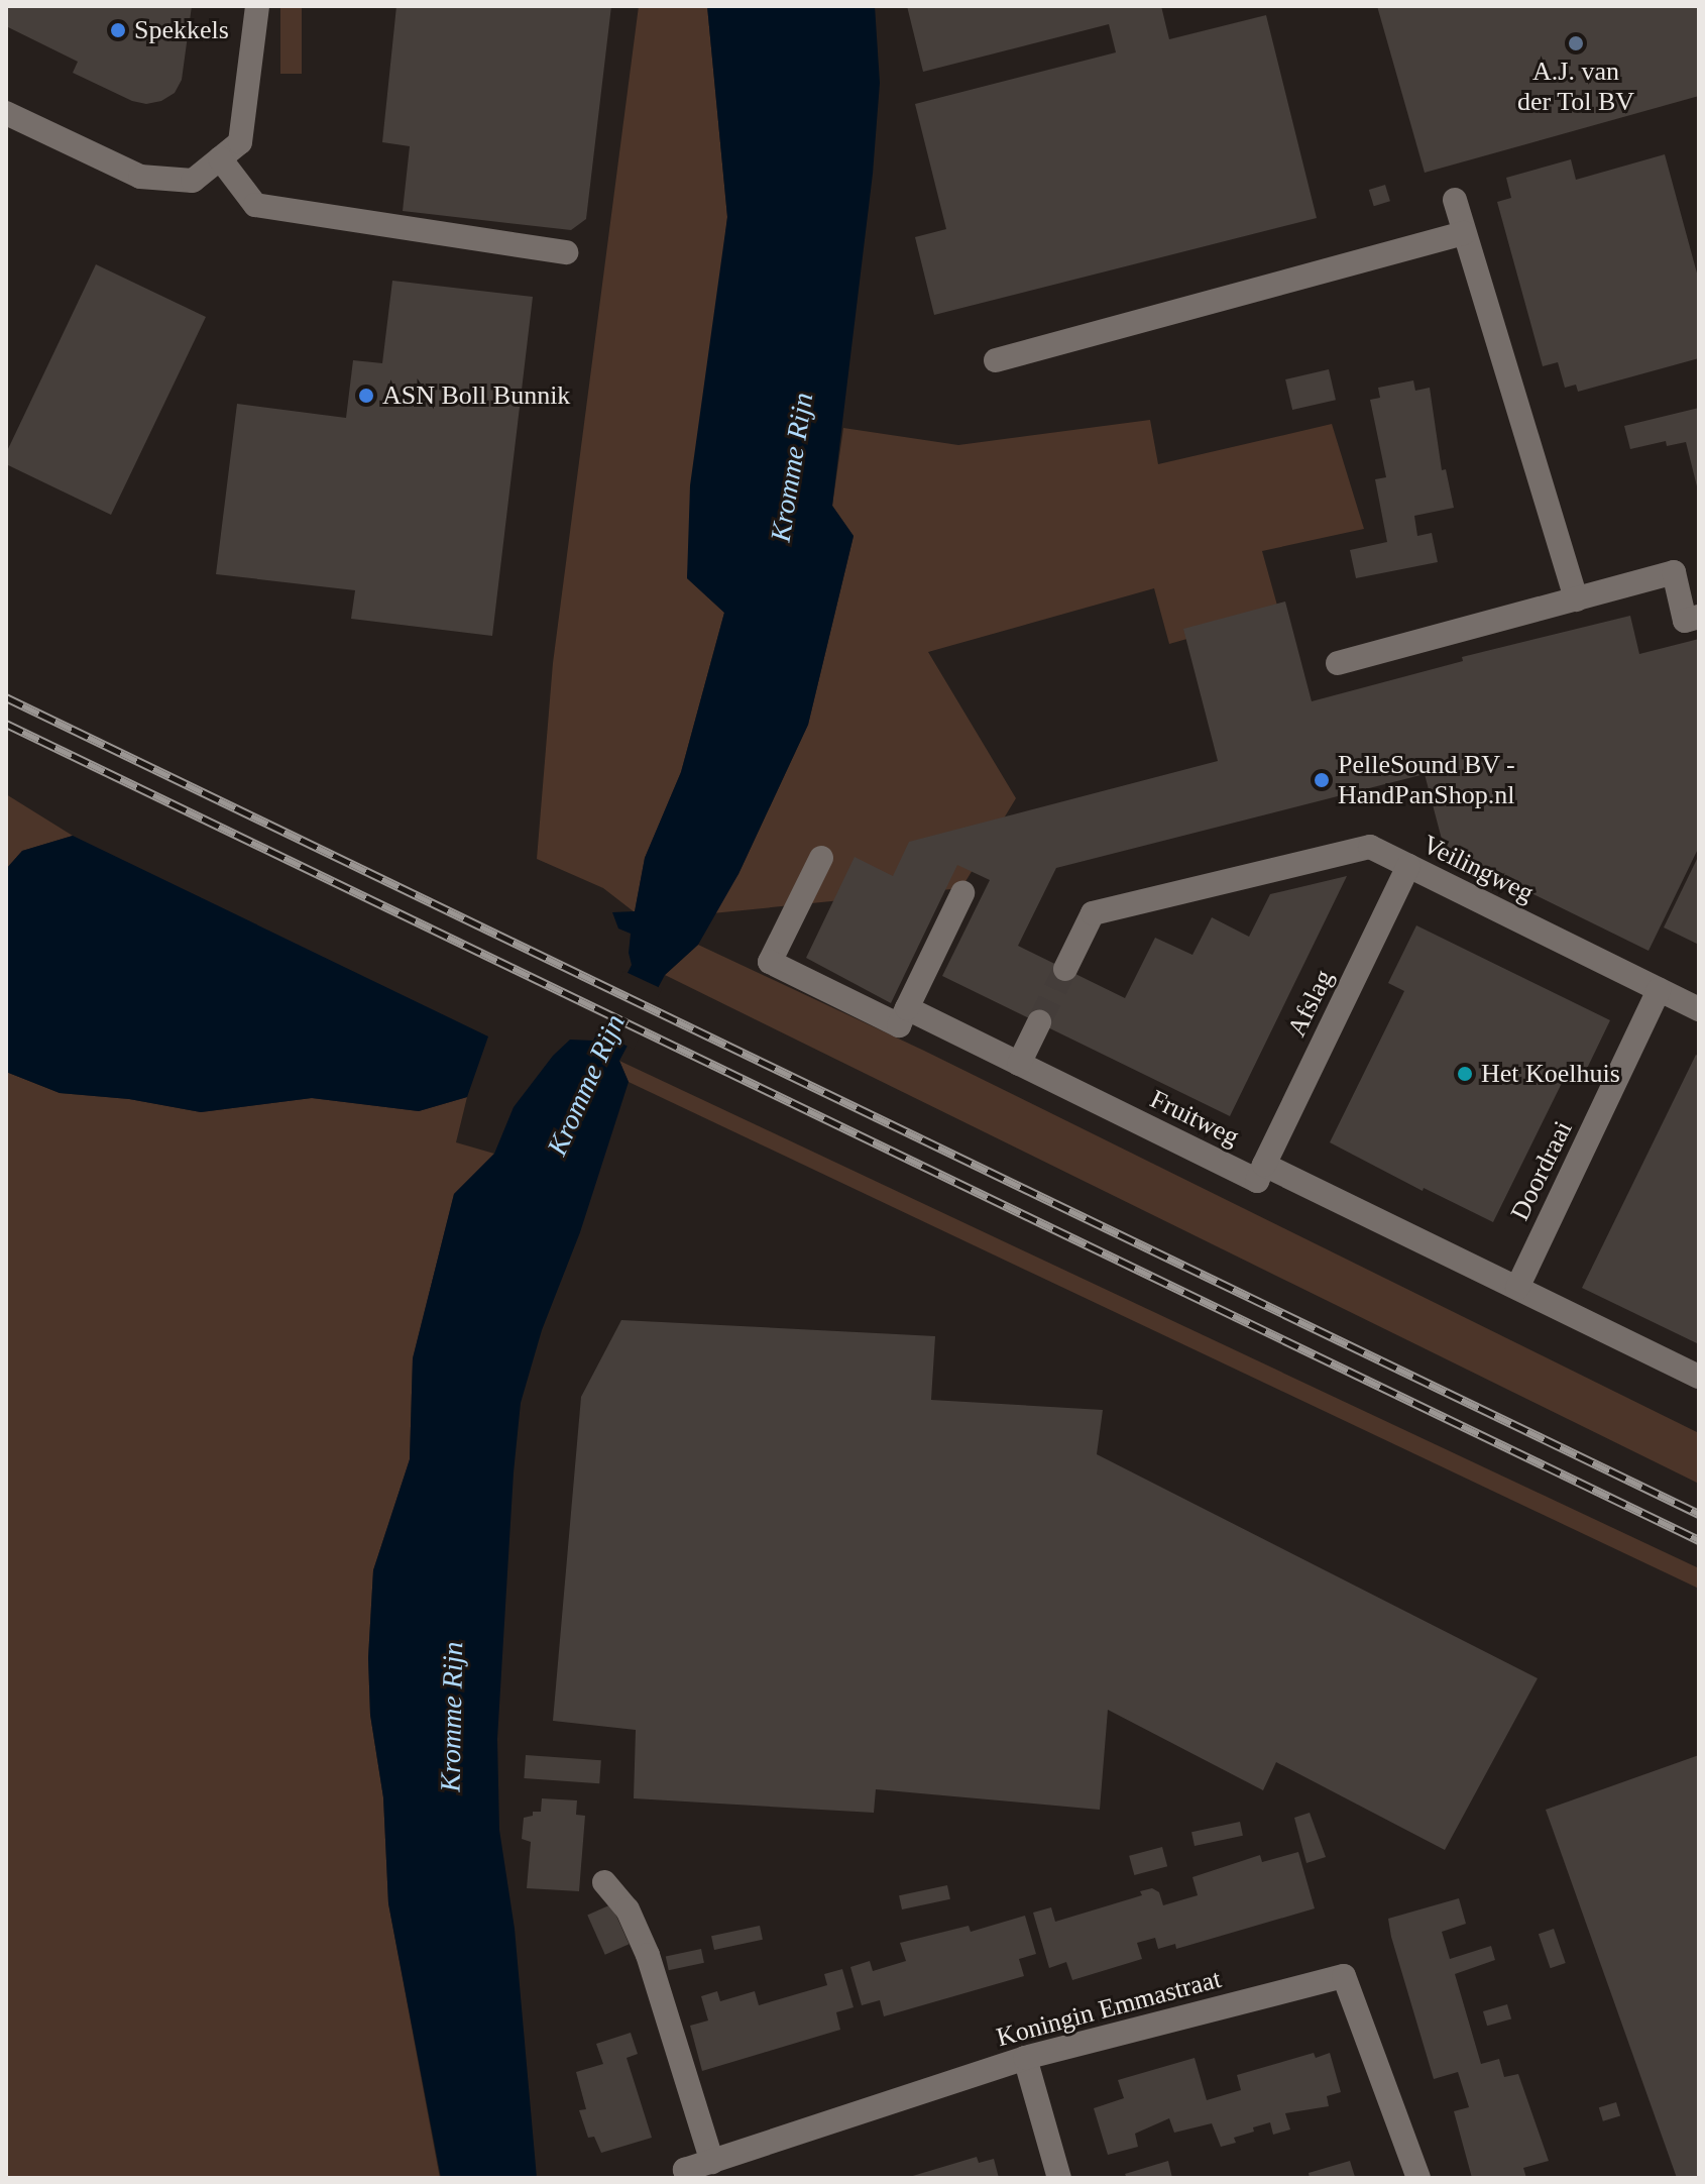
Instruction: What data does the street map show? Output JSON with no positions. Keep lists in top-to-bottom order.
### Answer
{
  "streets": {
    "street": [
      "Veilingweg",
      "Afslag",
      "Fruitweg",
      "Doordraai",
      "Koningin Emmastraat"
    ]
  },
  "crossings": [
    ["Veilingweg", "Afslag"],
    ["Veilingweg", "Doordraai"],
    ["Afslag", "Fruitweg"],
    ["Fruitweg", "Doordraai"]
  ],
  "water": ["Kromme Rijn"],
  "places": [
    "Spekkels",
    "A.J. van der Tol BV",
    "ASN Boll Bunnik",
    "PelleSound BV - HandPanShop.nl",
    "Het Koelhuis"
  ]
}
